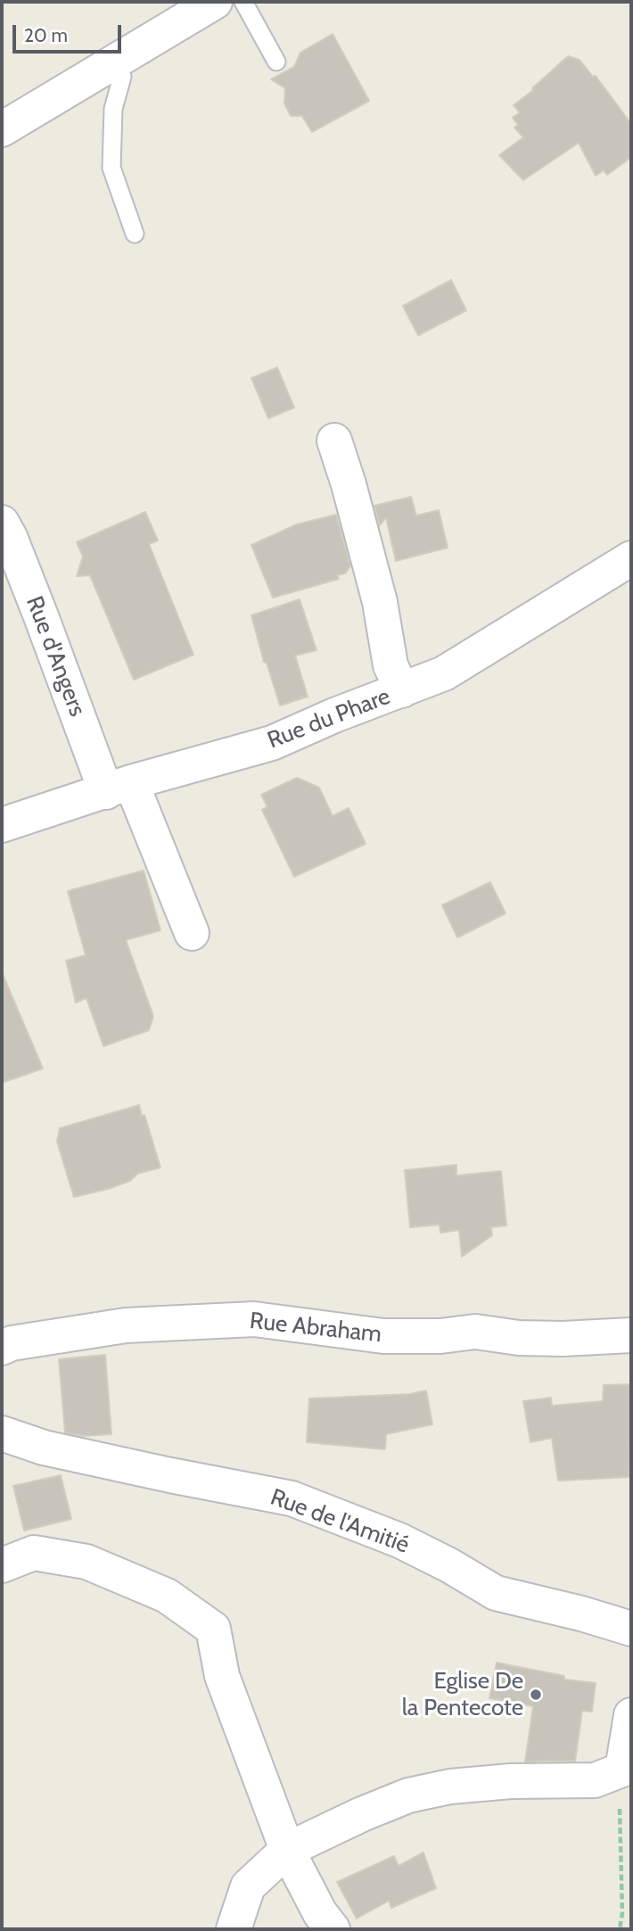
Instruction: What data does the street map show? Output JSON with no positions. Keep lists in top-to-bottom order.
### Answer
{
  "streets": {
    "street": [
      "Rue d'Angers",
      "Rue du Phare",
      "Rue Abraham",
      "Rue de l'Amitié"
    ]
  },
  "crossings": [
    ["Rue d'Angers", "Rue du Phare"]
  ],
  "places": ["Eglise De la Pentecote"],
  "scale_bar": "20 m"
}
